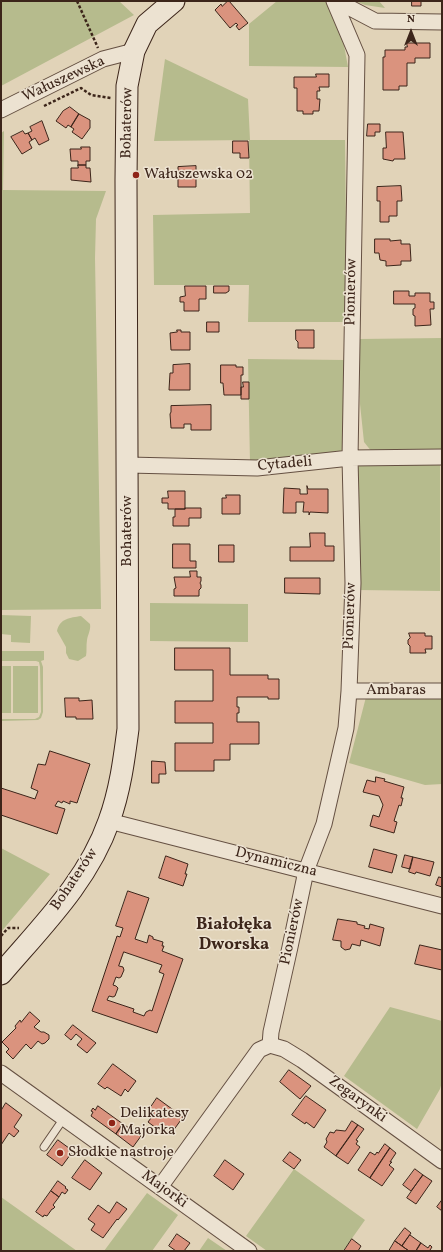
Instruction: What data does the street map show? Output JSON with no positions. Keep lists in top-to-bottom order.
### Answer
{
  "streets": {
    "street": [
      "Wałuszewska",
      "Bohaterów",
      "Pionierów",
      "Cytadeli",
      "Ambaras",
      "Dynamiczna",
      "Zegarynki",
      "Majorki"
    ]
  },
  "crossings": [
    ["Wałuszewska", "Bohaterów"],
    ["Bohaterów", "Cytadeli"],
    ["Bohaterów", "Dynamiczna"],
    ["Pionierów", "Cytadeli"],
    ["Pionierów", "Ambaras"],
    ["Pionierów", "Dynamiczna"],
    ["Pionierów", "Zegarynki"]
  ],
  "districts": ["Białołęka Dworska"],
  "places": ["Wałuszewska 02", "Delikatesy Majorka", "Słodkie nastroje"],
  "north": "top"
}
